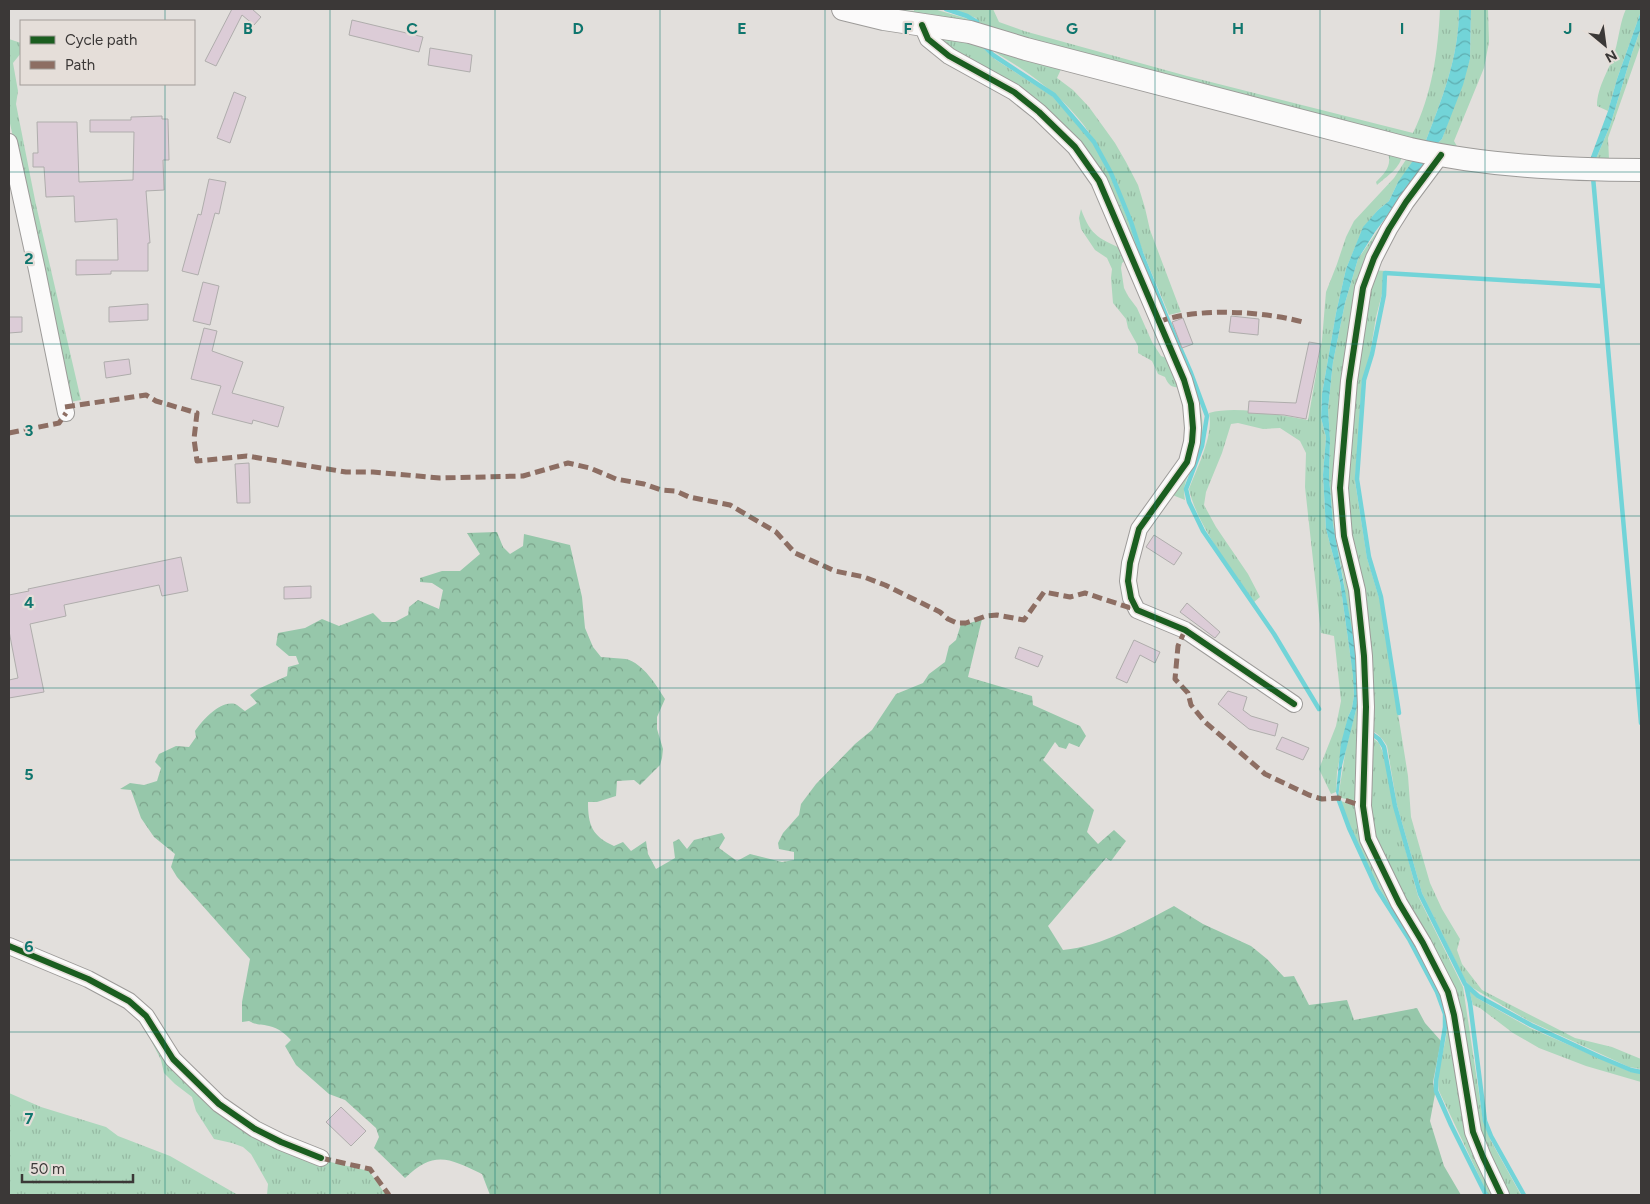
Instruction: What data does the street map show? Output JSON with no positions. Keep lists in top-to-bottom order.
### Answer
{
  "legend": ["Cycle path", "Path"],
  "scale_bar": "50 m",
  "north": "bottom right",
  "grid": {
    "columns": [
      "B",
      "C",
      "D",
      "E",
      "F",
      "G",
      "H",
      "I",
      "J"
    ],
    "rows": [
      "2",
      "3",
      "4",
      "5",
      "6",
      "7"
    ]
  }
}
